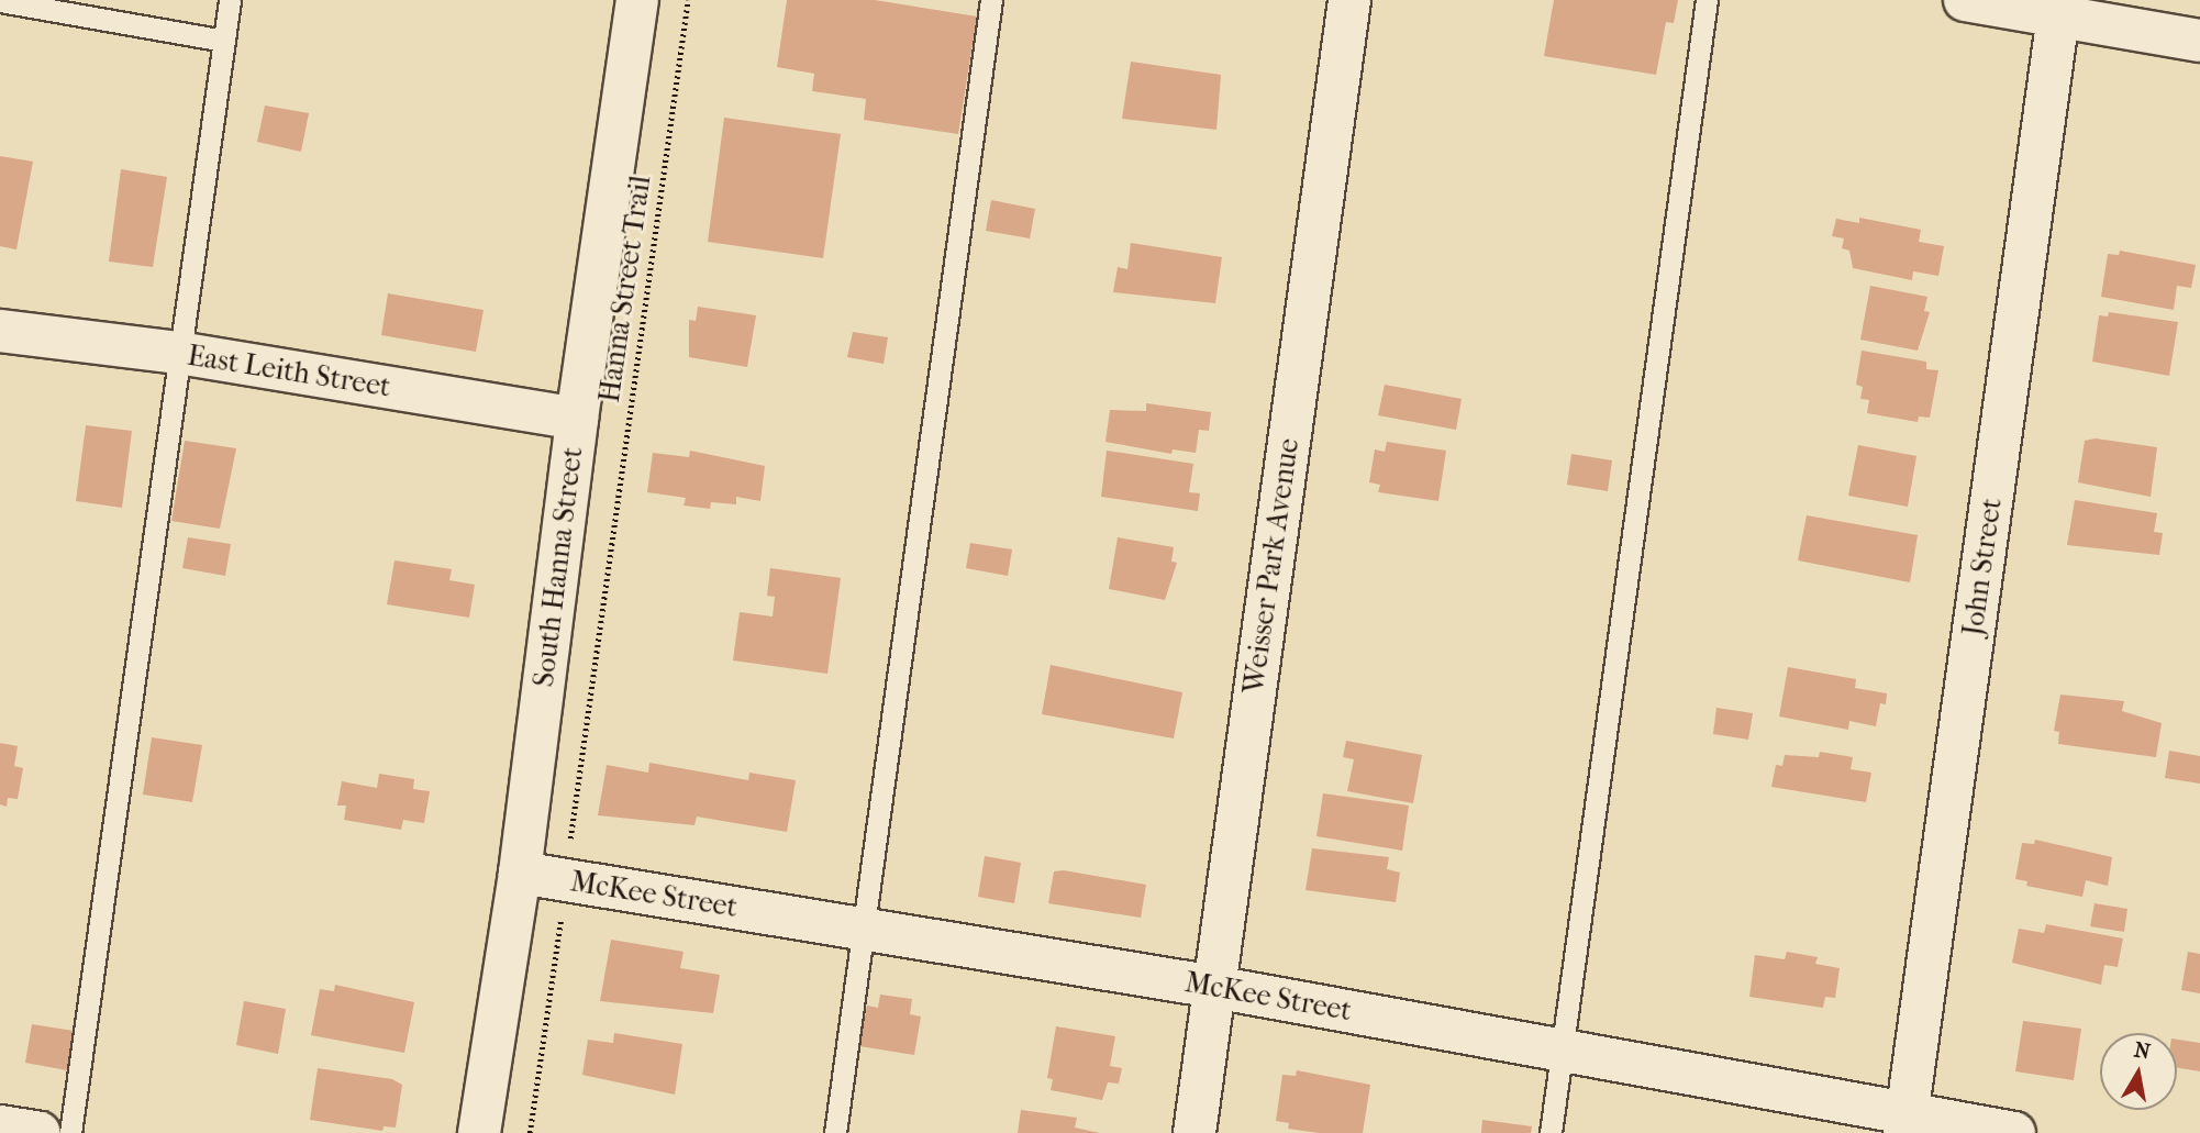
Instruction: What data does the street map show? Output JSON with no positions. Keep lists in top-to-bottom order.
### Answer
{
  "streets": {
    "street": [
      "East Leith Street",
      "Weisser Park Avenue",
      "South Hanna Street",
      "John Street",
      "McKee Street"
    ],
    "path": ["Hanna Street Trail"]
  },
  "crossings": [
    ["Hanna Street Trail", "McKee Street"],
    ["East Leith Street", "South Hanna Street"],
    ["Weisser Park Avenue", "McKee Street"],
    ["South Hanna Street", "McKee Street"],
    ["John Street", "McKee Street"]
  ],
  "north": "top"
}
